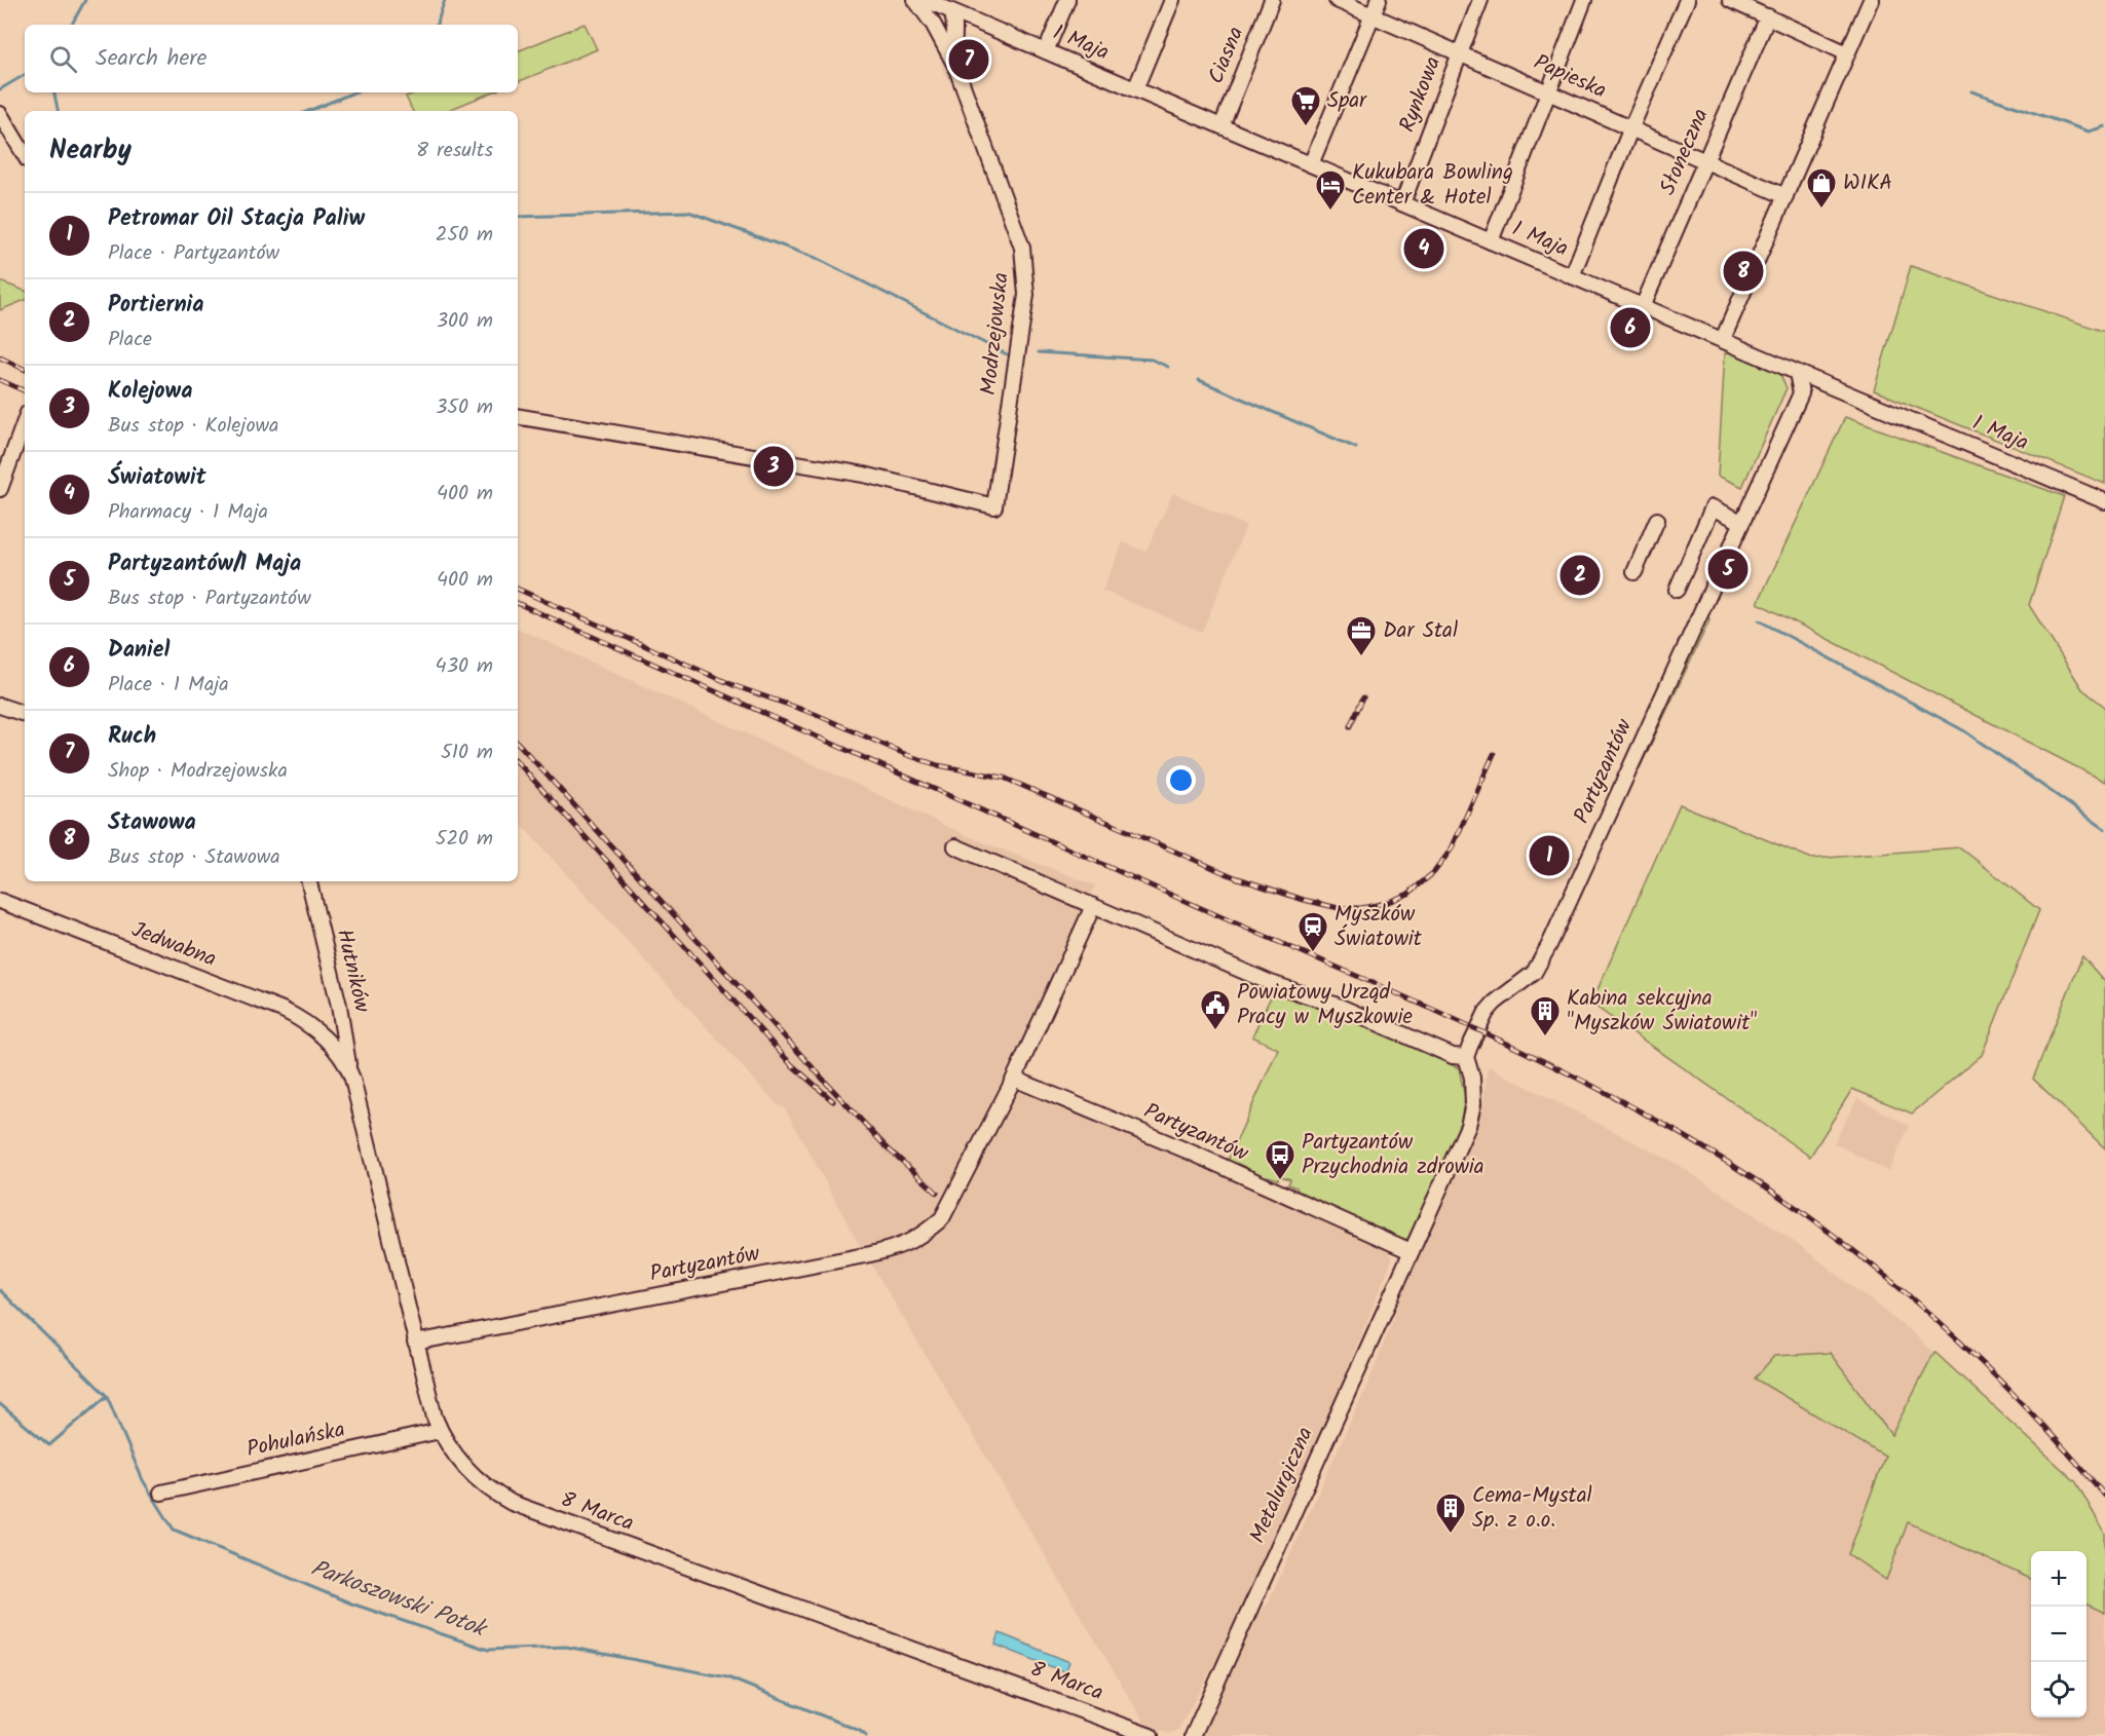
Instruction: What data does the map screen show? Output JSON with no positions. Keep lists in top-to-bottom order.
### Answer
{
  "streets": {
    "street": [
      "1 Maja",
      "Ciasna",
      "Papieska",
      "Rynkowa",
      "Słoneczna",
      "Modrzejowska",
      "Partyzantów",
      "Jedwabna",
      "Hutników",
      "Pohulańska",
      "Metalurgiczna",
      "8 Marca"
    ]
  },
  "crossings": [
    ["1 Maja", "Ciasna"],
    ["1 Maja", "Rynkowa"],
    ["1 Maja", "Słoneczna"],
    ["1 Maja", "Modrzejowska"],
    ["1 Maja", "Partyzantów"],
    ["Papieska", "Rynkowa"],
    ["Papieska", "Słoneczna"],
    ["Partyzantów", "Metalurgiczna"],
    ["Partyzantów", "8 Marca"],
    ["Jedwabna", "8 Marca"],
    ["Hutników", "8 Marca"],
    ["Pohulańska", "8 Marca"]
  ],
  "water": ["Parkoszowski Potok"],
  "places": {
    "supermarket": ["Spar"],
    "shop": ["WIKA"],
    "hotel": ["Kukubara Bowling Center & Hotel"],
    "office": ["Dar Stal"],
    "station": ["Myszków Światowit"],
    "public building": ["Powiatowy Urząd Pracy w Myszkowie"],
    "building": ["Kabina sekcyjna \"Myszków Światowit\"", "Cema-Mystal Sp. z o.o."],
    "bus stop": ["Partyzantów Przychodnia zdrowia"]
  },
  "page": {
    "search": "Search here",
    "pins": [
      "7",
      "4",
      "8",
      "6",
      "3",
      "5",
      "2",
      "1"
    ],
    "heading": ["Nearby", "8 results"],
    "list": [
      {
        "mark": "1",
        "name": "Petromar Oil Stacja Paliw",
        "note": "Place · Partyzantów",
        "value": "250 m"
      },
      {
        "mark": "2",
        "name": "Portiernia",
        "note": "Place",
        "value": "300 m"
      },
      {
        "mark": "3",
        "name": "Kolejowa",
        "note": "Bus stop · Kolejowa",
        "value": "350 m"
      },
      {
        "mark": "4",
        "name": "Światowit",
        "note": "Pharmacy · 1 Maja",
        "value": "400 m"
      },
      {
        "mark": "5",
        "name": "Partyzantów/1 Maja",
        "note": "Bus stop · Partyzantów",
        "value": "400 m"
      },
      {
        "mark": "6",
        "name": "Daniel",
        "note": "Place · 1 Maja",
        "value": "430 m"
      },
      {
        "mark": "7",
        "name": "Ruch",
        "note": "Shop · Modrzejowska",
        "value": "510 m"
      },
      {
        "mark": "8",
        "name": "Stawowa",
        "note": "Bus stop · Stawowa",
        "value": "520 m"
      }
    ],
    "map_buttons": ["+", "−"]
  }
}
